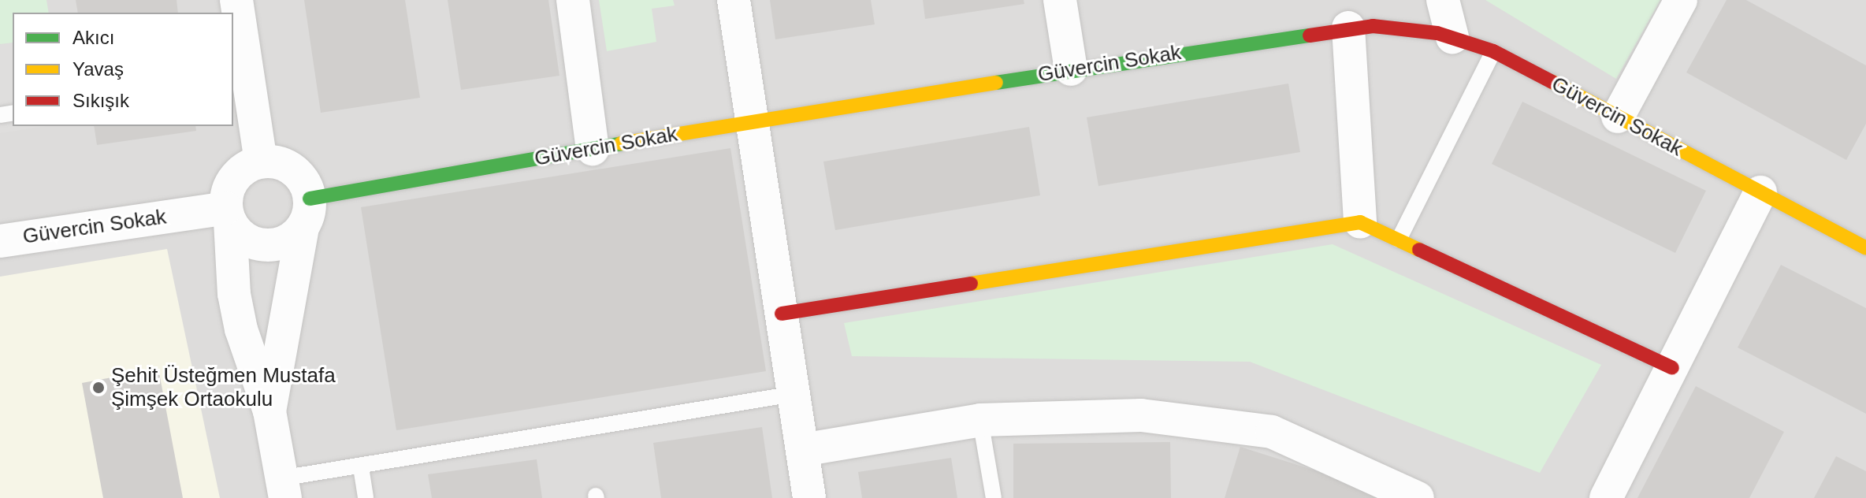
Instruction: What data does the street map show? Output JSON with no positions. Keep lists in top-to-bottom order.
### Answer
{
  "streets": {
    "street": ["Güvercin Sokak"]
  },
  "places": ["Şehit Üsteğmen Mustafa Şimşek Ortaokulu"],
  "legend": ["Akıcı", "Yavaş", "Sıkışık"]
}
